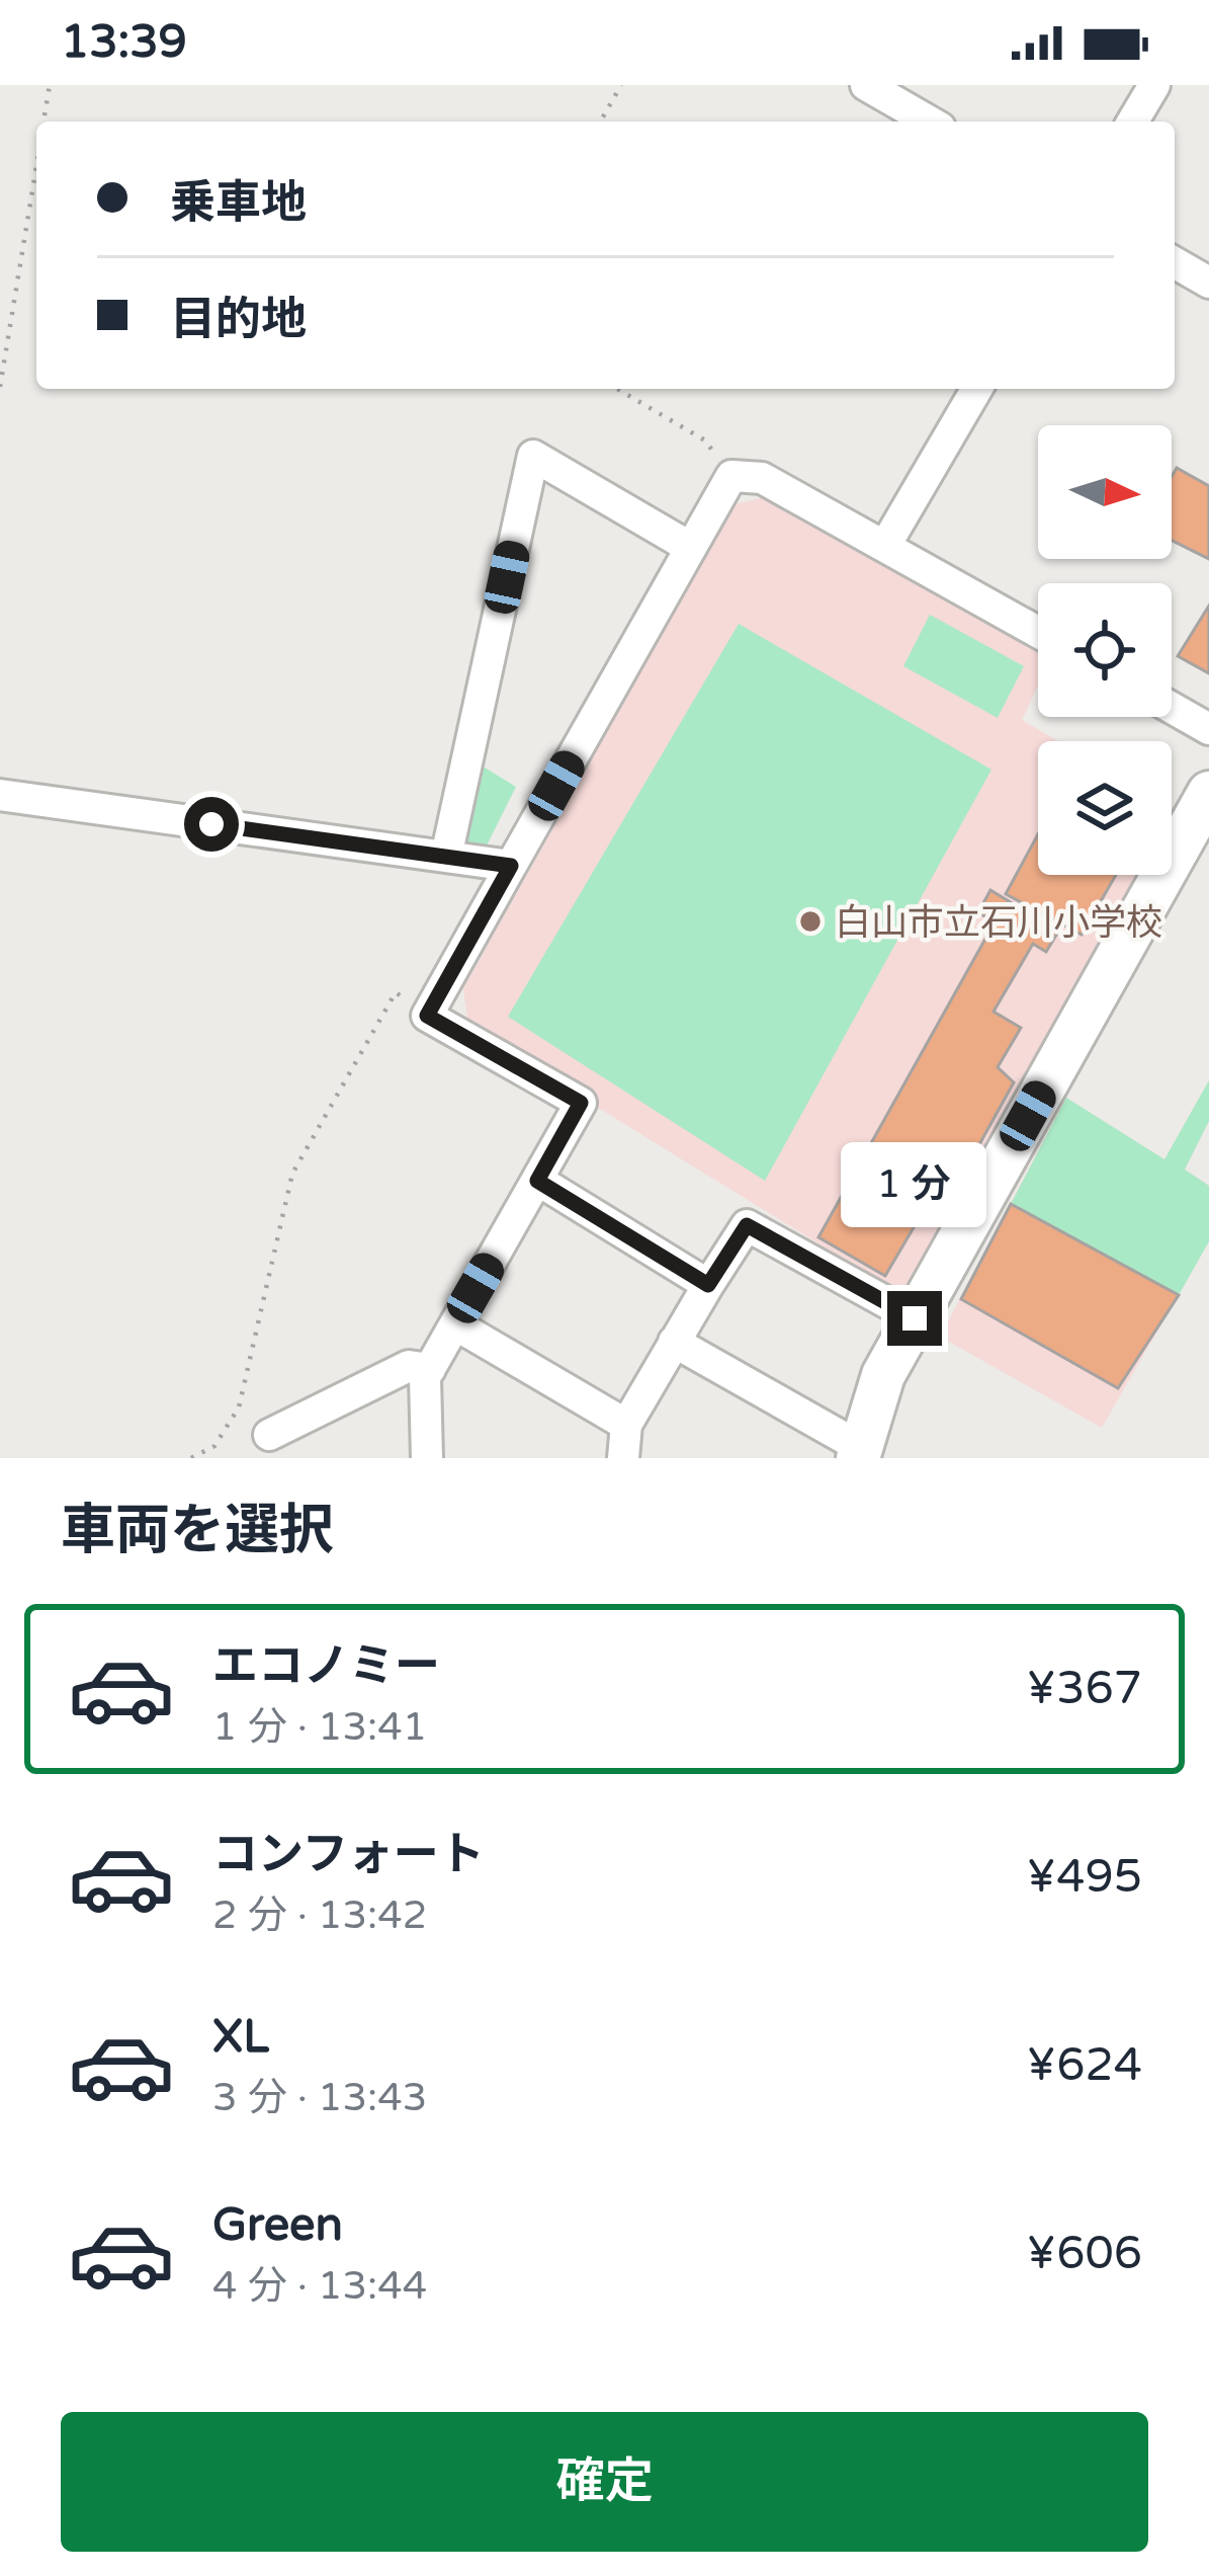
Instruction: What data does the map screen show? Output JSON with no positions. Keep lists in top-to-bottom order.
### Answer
{
  "places": ["白山市立石川小学校"],
  "north": "right",
  "page": {
    "status": "13:39",
    "banner": ["乗車地", "目的地"],
    "bubble": "1 分",
    "heading": "車両を選択",
    "list": [
      {
        "name": "エコノミー",
        "note": "1 分 · 13:41",
        "value": "¥367"
      },
      {
        "name": "コンフォート",
        "note": "2 分 · 13:42",
        "value": "¥495"
      },
      {
        "name": "XL",
        "note": "3 分 · 13:43",
        "value": "¥624"
      },
      {
        "name": "Green",
        "note": "4 分 · 13:44",
        "value": "¥606"
      }
    ],
    "buttons": "確定"
  }
}
